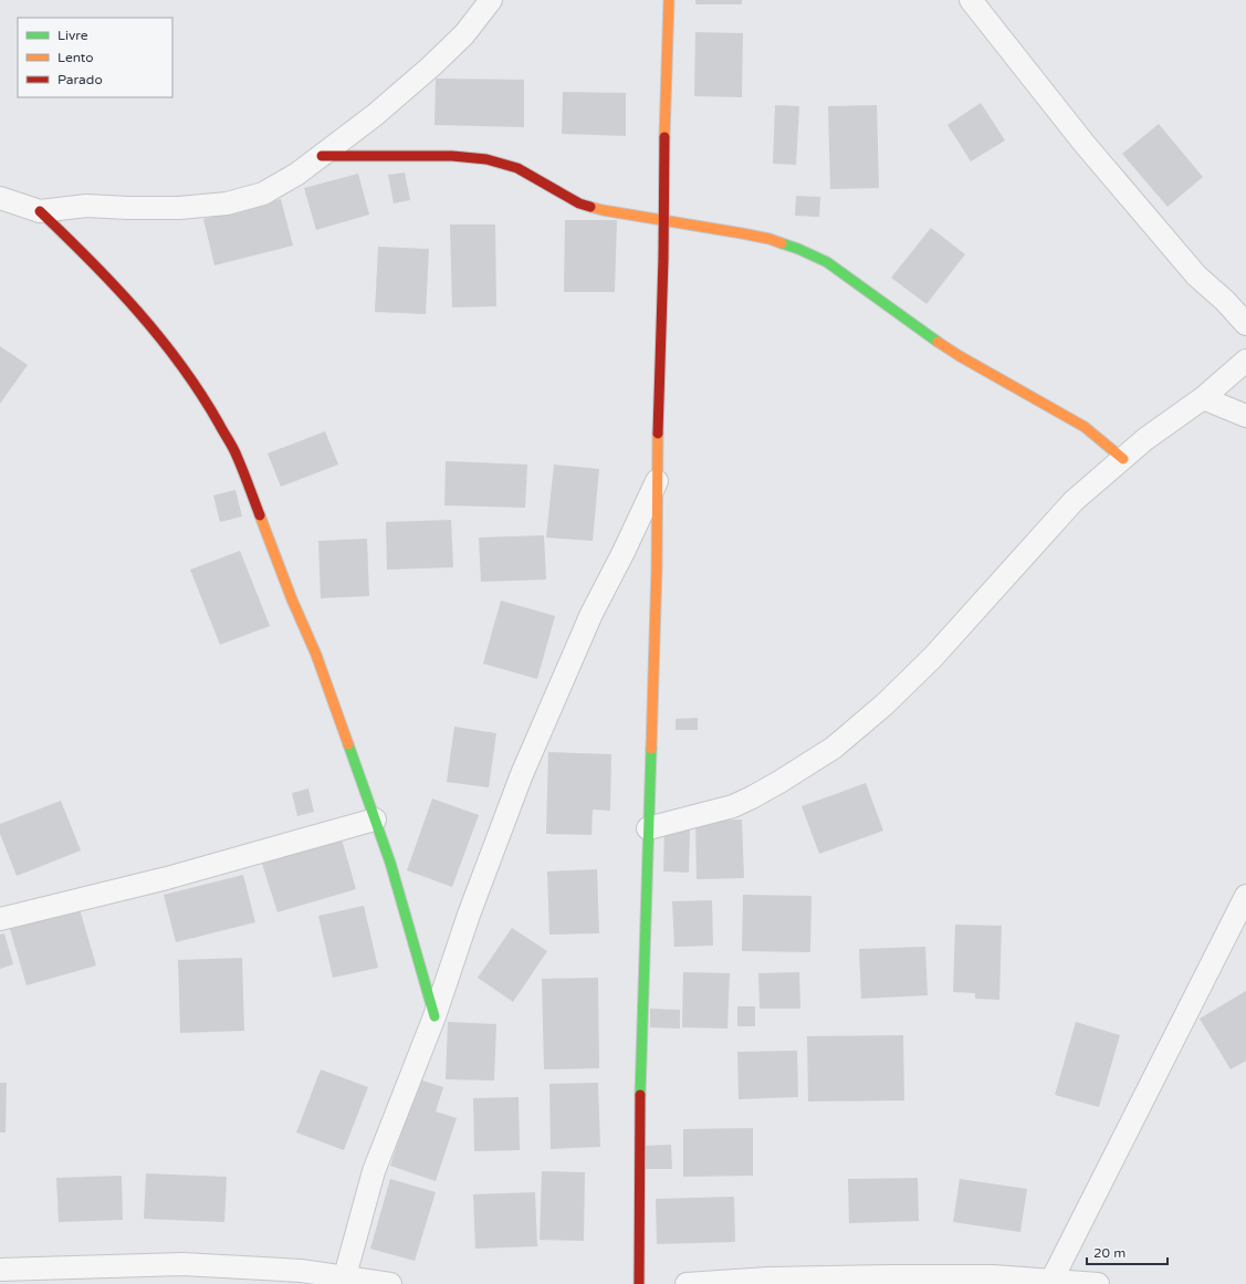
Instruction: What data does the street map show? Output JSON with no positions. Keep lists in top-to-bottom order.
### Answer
{
  "legend": ["Livre", "Lento", "Parado"],
  "scale_bar": "20 m"
}
